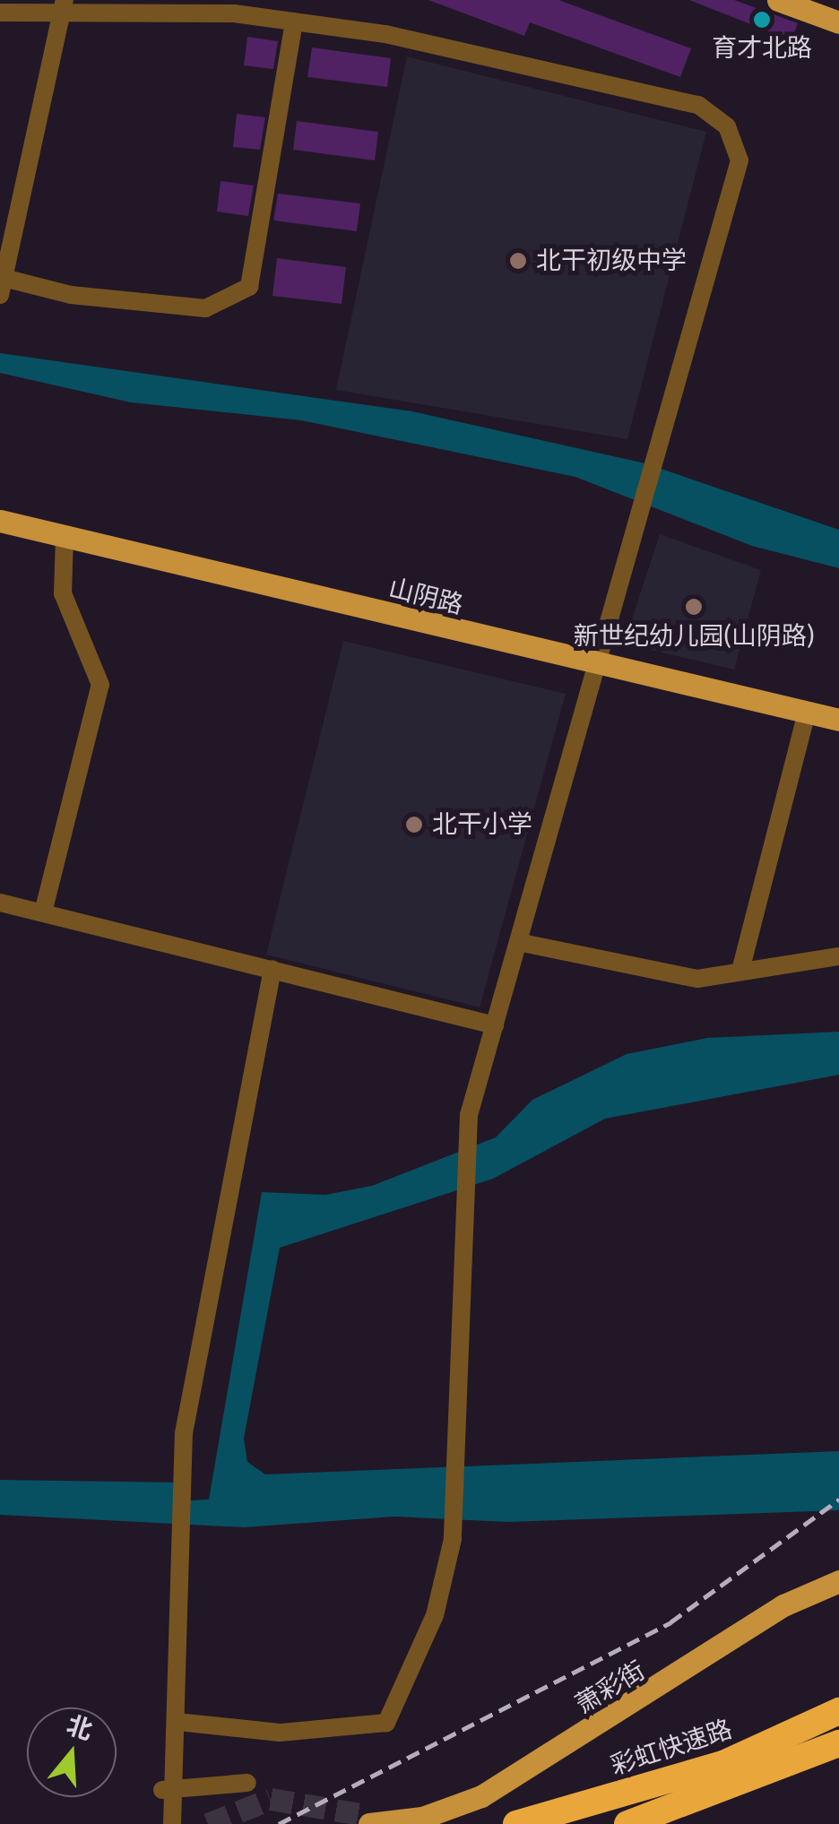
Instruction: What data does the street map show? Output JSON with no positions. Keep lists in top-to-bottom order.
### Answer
{
  "streets": {
    "highway": ["彩虹快速路"],
    "main road": ["山阴路", "萧彩街"]
  },
  "places": [
    "育才北路",
    "北干初级中学",
    "新世纪幼儿园(山阴路)",
    "北干小学"
  ],
  "north": "top"
}
